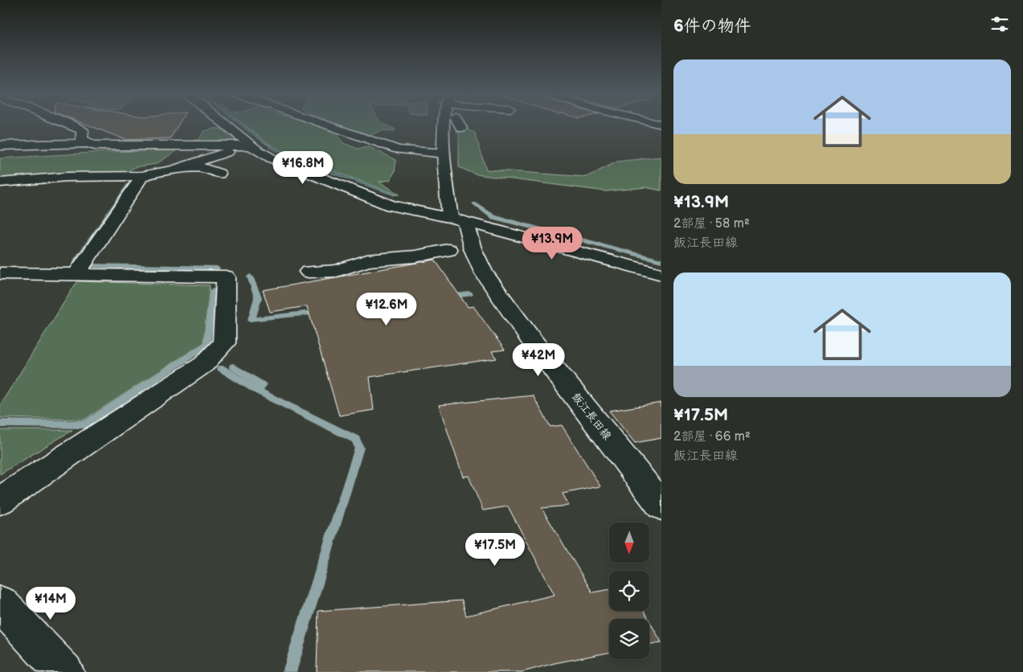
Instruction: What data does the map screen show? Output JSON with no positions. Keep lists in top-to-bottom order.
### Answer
{
  "streets": {
    "main road": ["飯江長田線"]
  },
  "north": "bottom",
  "page": {
    "heading": "6件の物件",
    "list": [
      {
        "name": "¥13.9M",
        "note": "2部屋 · 58 m² · 飯江長田線"
      },
      {
        "name": "¥17.5M",
        "note": "2部屋 · 66 m² · 飯江長田線"
      }
    ],
    "price": [
      "¥16.8M",
      "¥13.9M",
      "¥12.6M",
      "¥42M",
      "¥17.5M",
      "¥14M"
    ]
  }
}
